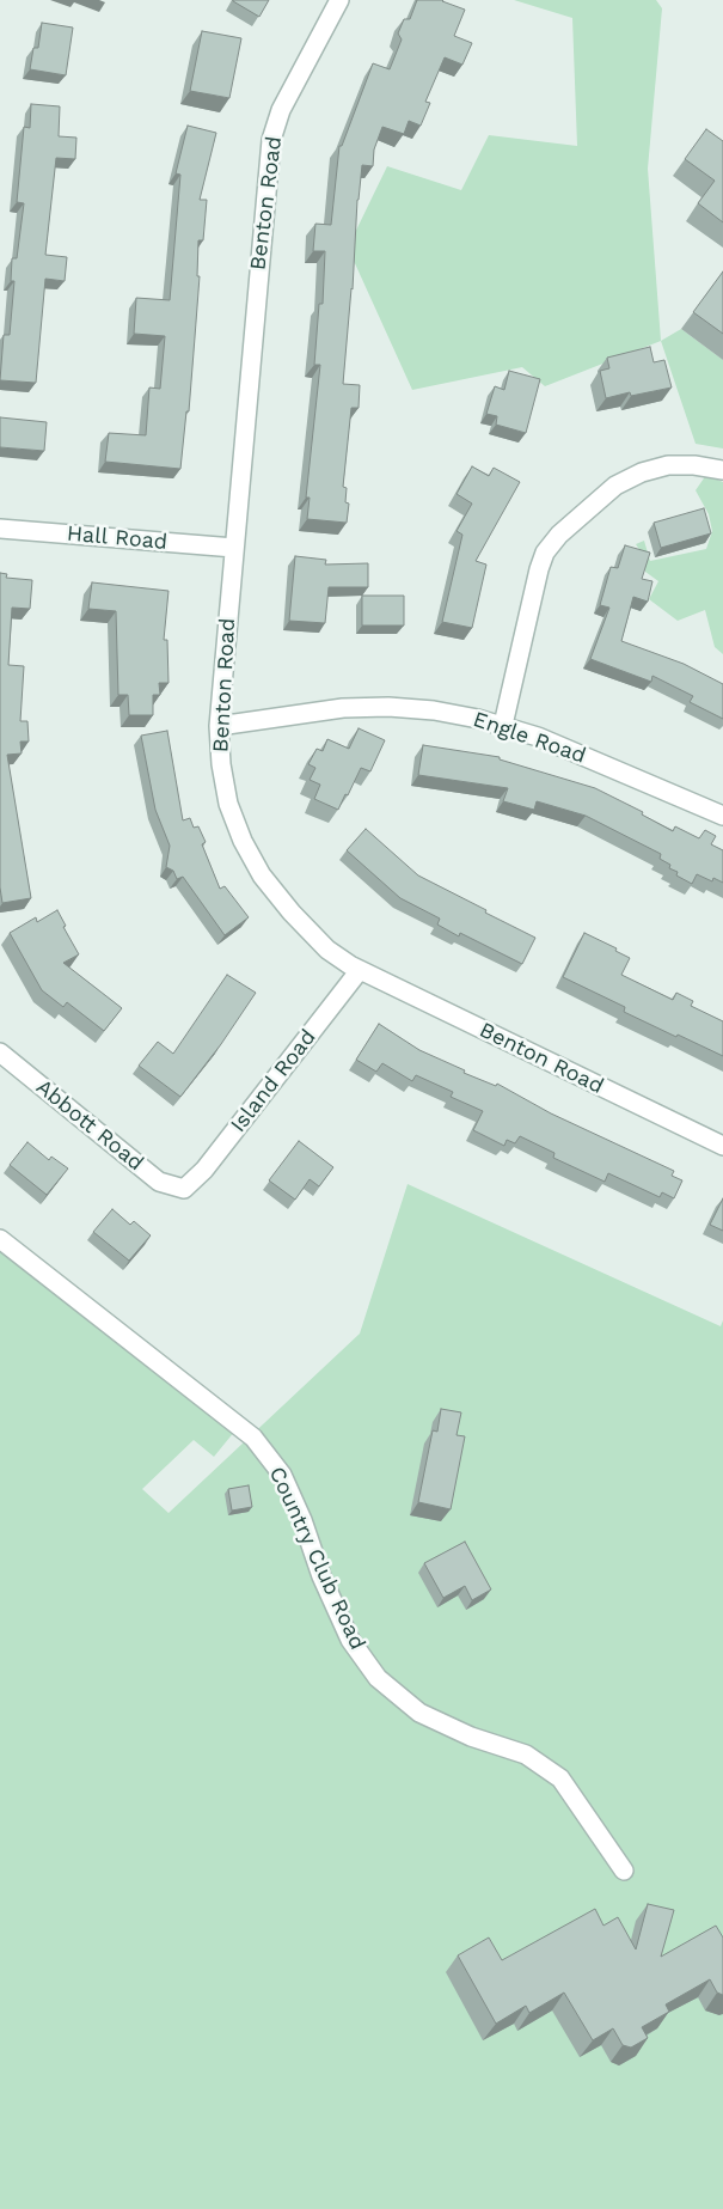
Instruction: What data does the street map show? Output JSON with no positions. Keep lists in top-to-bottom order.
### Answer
{
  "streets": {
    "street": [
      "Benton Road",
      "Hall Road",
      "Engle Road",
      "Island Road",
      "Abbott Road",
      "Country Club Road"
    ]
  },
  "crossings": [
    ["Benton Road", "Hall Road"],
    ["Benton Road", "Engle Road"],
    ["Benton Road", "Island Road"],
    ["Island Road", "Abbott Road"]
  ]
}
